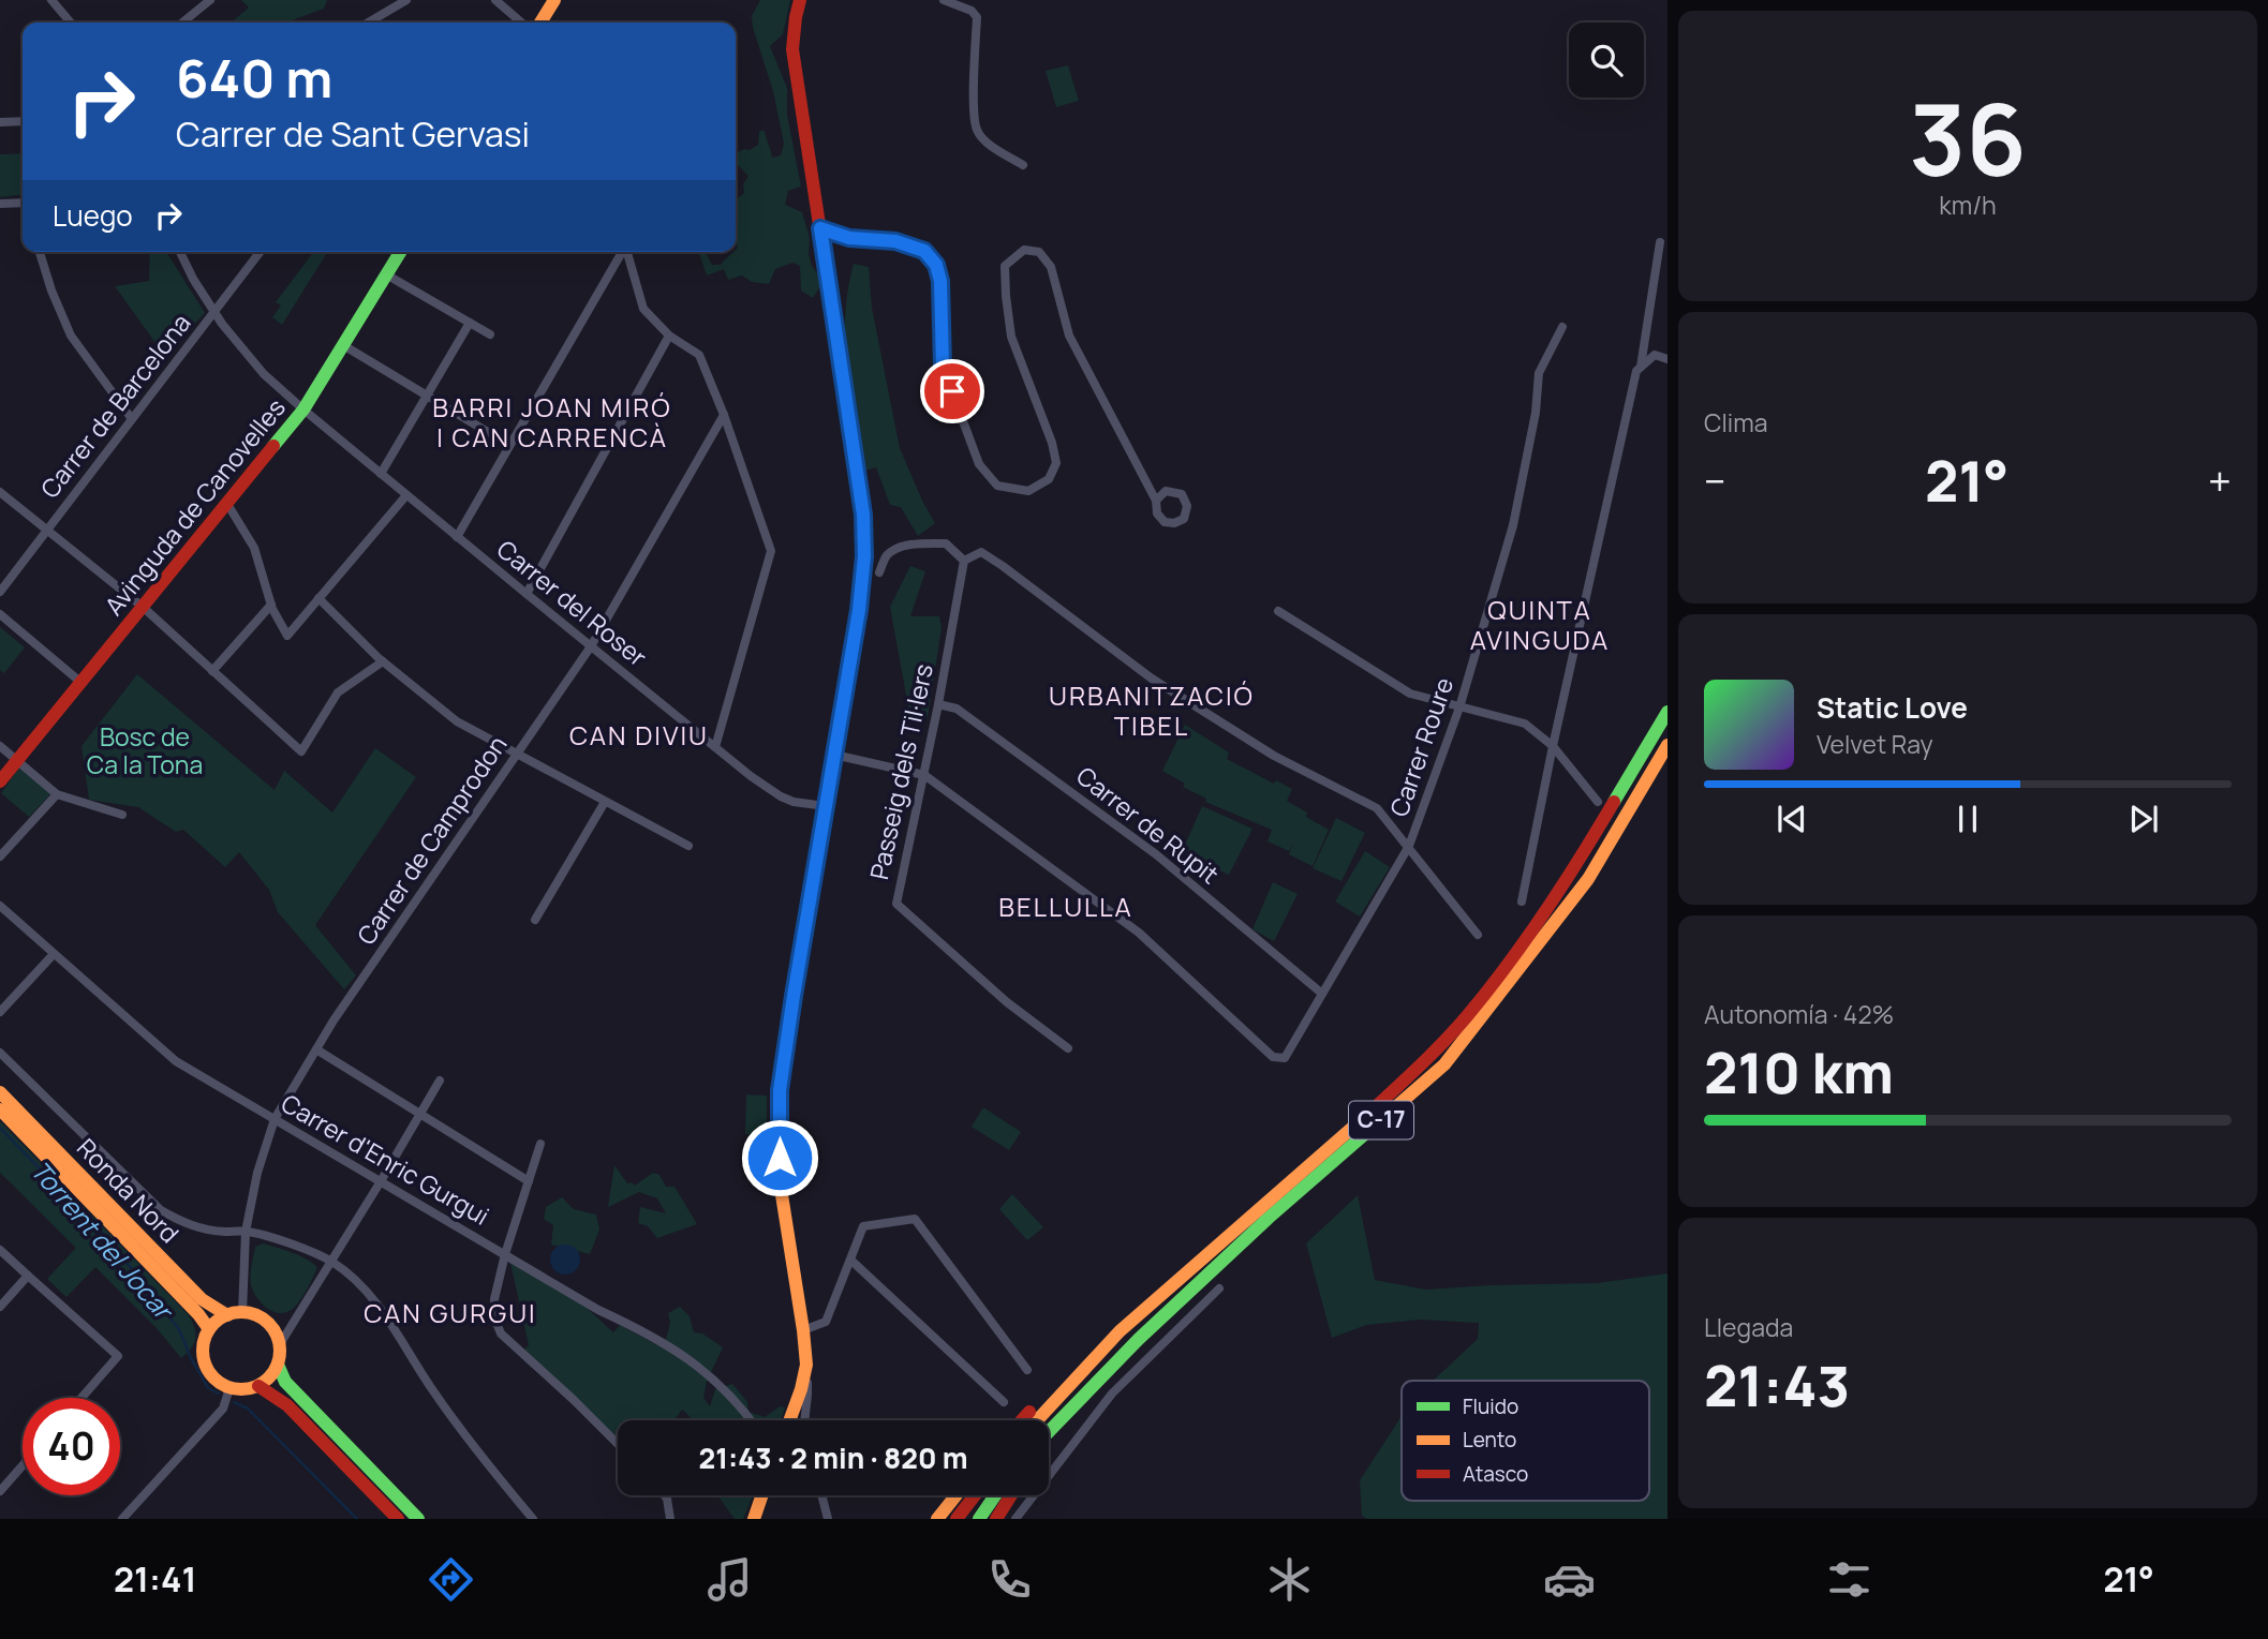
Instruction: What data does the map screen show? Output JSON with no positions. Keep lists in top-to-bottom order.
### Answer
{
  "streets": {
    "main road": ["Avinguda de Canovelles", "C-17", "Ronda Nord"],
    "street": [
      "Carrer de Barcelona",
      "Carrer del Roser",
      "Carrer Roure",
      "Passeig dels Til·lers",
      "Carrer de Rupit",
      "Carrer de Camprodon",
      "Carrer d'Enric Gurgui"
    ]
  },
  "crossings": [
    ["Carrer de Barcelona", "Carrer del Roser"],
    ["Avinguda de Canovelles", "Carrer del Roser"],
    ["Carrer del Roser", "Carrer de Camprodon"],
    ["Carrer Roure", "Passeig dels Til·lers"],
    ["Carrer Roure", "Carrer de Rupit"],
    ["Passeig dels Til·lers", "Carrer de Rupit"],
    ["Carrer de Camprodon", "Carrer d'Enric Gurgui"],
    ["Carrer de Camprodon", "Ronda Nord"]
  ],
  "districts": [
    "BARRI JOAN MIRÓ I CAN CARRENCÀ",
    "QUINTA AVINGUDA",
    "URBANITZACIÓ TIBEL",
    "CAN DIVIU",
    "BELLULLA",
    "CAN GURGUI"
  ],
  "water": ["Torrent del Jocar"],
  "parks": ["Bosc de Ca la Tona"],
  "legend": ["Fluido", "Lento", "Atasco"],
  "page": {
    "tile": [
      ["36", "km/h"],
      "Clima",
      ["Autonomía · 42%", "210 km"],
      ["Llegada", "21:43"]
    ],
    "turn": ["640 m", "Carrer de Sant Gervasi"],
    "then": "Luego",
    "heat": ["−", "21°", "+"],
    "song": ["Static Love", "Velvet Ray"],
    "limit": "40",
    "trip": "21:43 · 2 min · 820 m",
    "tabs": ["21:41", "21°"]
  }
}
